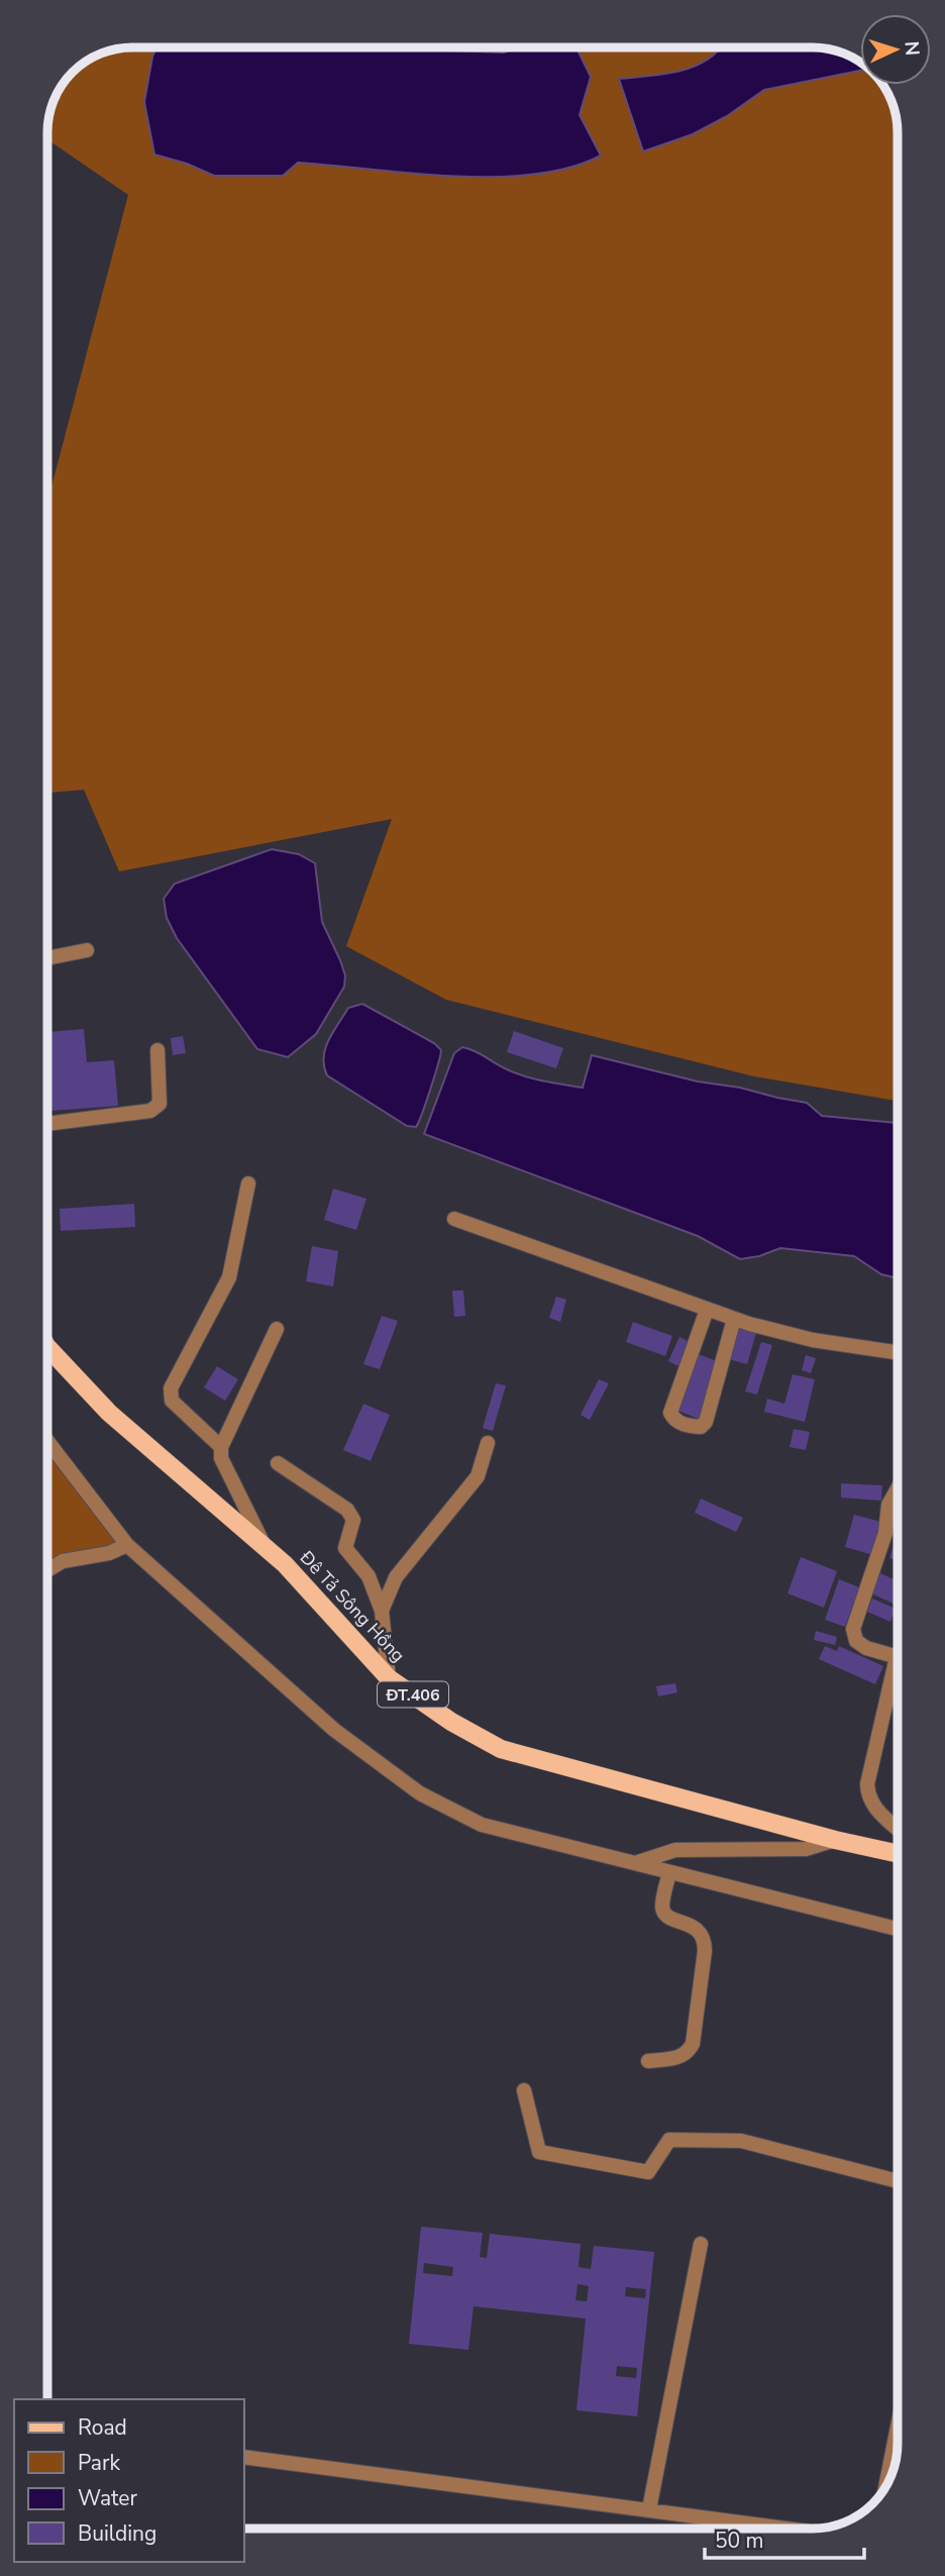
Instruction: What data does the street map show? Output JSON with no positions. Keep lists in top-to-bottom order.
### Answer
{
  "streets": {
    "main road": ["Đê Tả Sông Hồng", "ĐT.406"]
  },
  "legend": [
    "Road",
    "Park",
    "Water",
    "Building"
  ],
  "scale_bar": "50 m",
  "north": "right"
}
